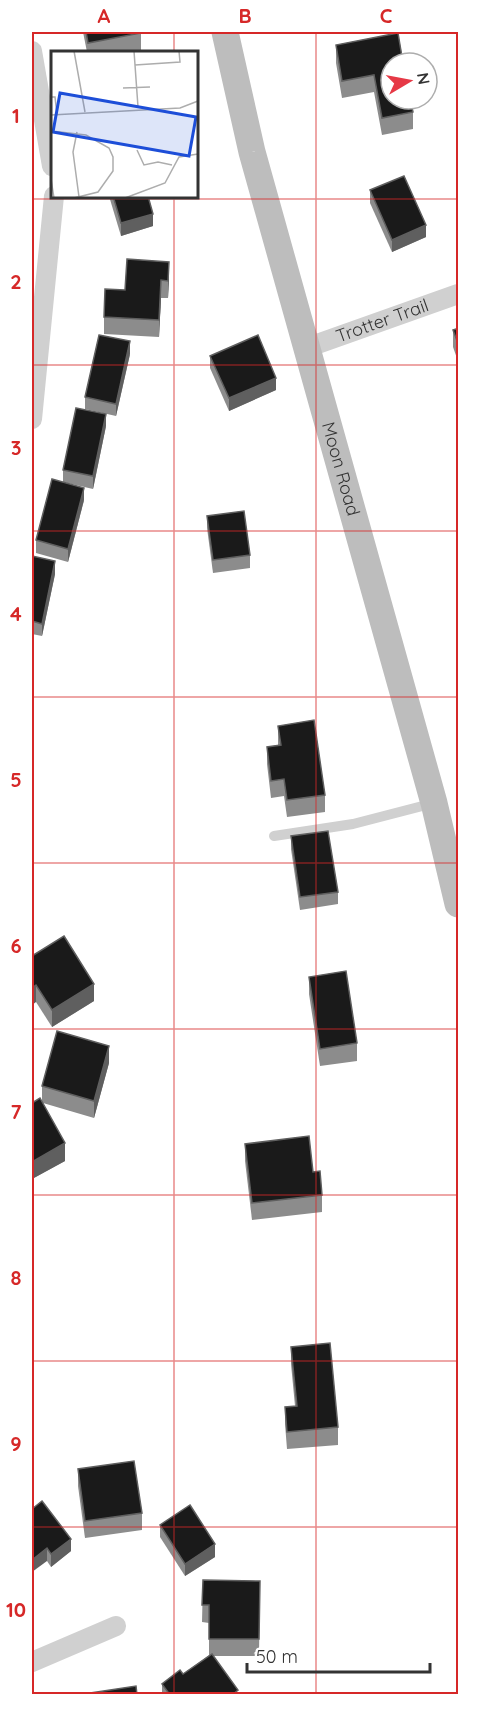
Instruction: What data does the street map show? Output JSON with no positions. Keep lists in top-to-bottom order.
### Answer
{
  "streets": {
    "street": ["Trotter Trail", "Moon Road"]
  },
  "crossings": [
    ["Trotter Trail", "Moon Road"]
  ],
  "scale_bar": "50 m",
  "north": "right",
  "grid": {
    "columns": ["A", "B", "C"],
    "rows": [
      "1",
      "2",
      "3",
      "4",
      "5",
      "6",
      "7",
      "8",
      "9",
      "10"
    ]
  }
}
